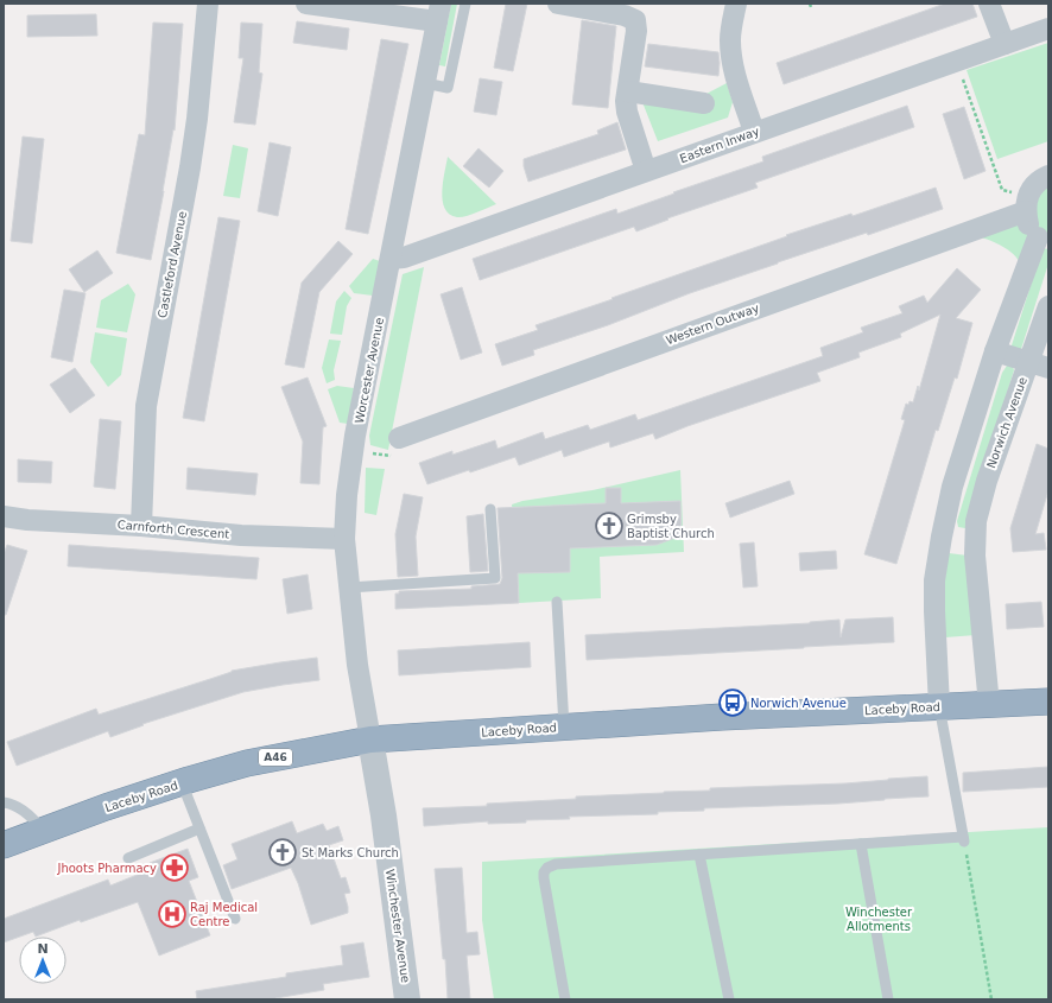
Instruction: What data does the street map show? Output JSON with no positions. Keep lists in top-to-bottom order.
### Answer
{
  "streets": {
    "highway": ["Laceby Road", "A46"],
    "street": [
      "Eastern Inway",
      "Castleford Avenue",
      "Western Outway",
      "Worcester Avenue",
      "Norwich Avenue",
      "Carnforth Crescent",
      "Winchester Avenue"
    ]
  },
  "crossings": [
    ["Eastern Inway", "Worcester Avenue"],
    ["Castleford Avenue", "Carnforth Crescent"],
    ["Worcester Avenue", "Carnforth Crescent"],
    ["Worcester Avenue", "Laceby Road"],
    ["Worcester Avenue", "Winchester Avenue"],
    ["Norwich Avenue", "Laceby Road"],
    ["Laceby Road", "Winchester Avenue"]
  ],
  "parks": ["Winchester Allotments"],
  "places": {
    "church": ["Grimsby Baptist Church", "St Marks Church"],
    "bus stop": ["Norwich Avenue"],
    "pharmacy": ["Jhoots Pharmacy"],
    "hospital": ["Raj Medical Centre"]
  },
  "north": "top"
}
